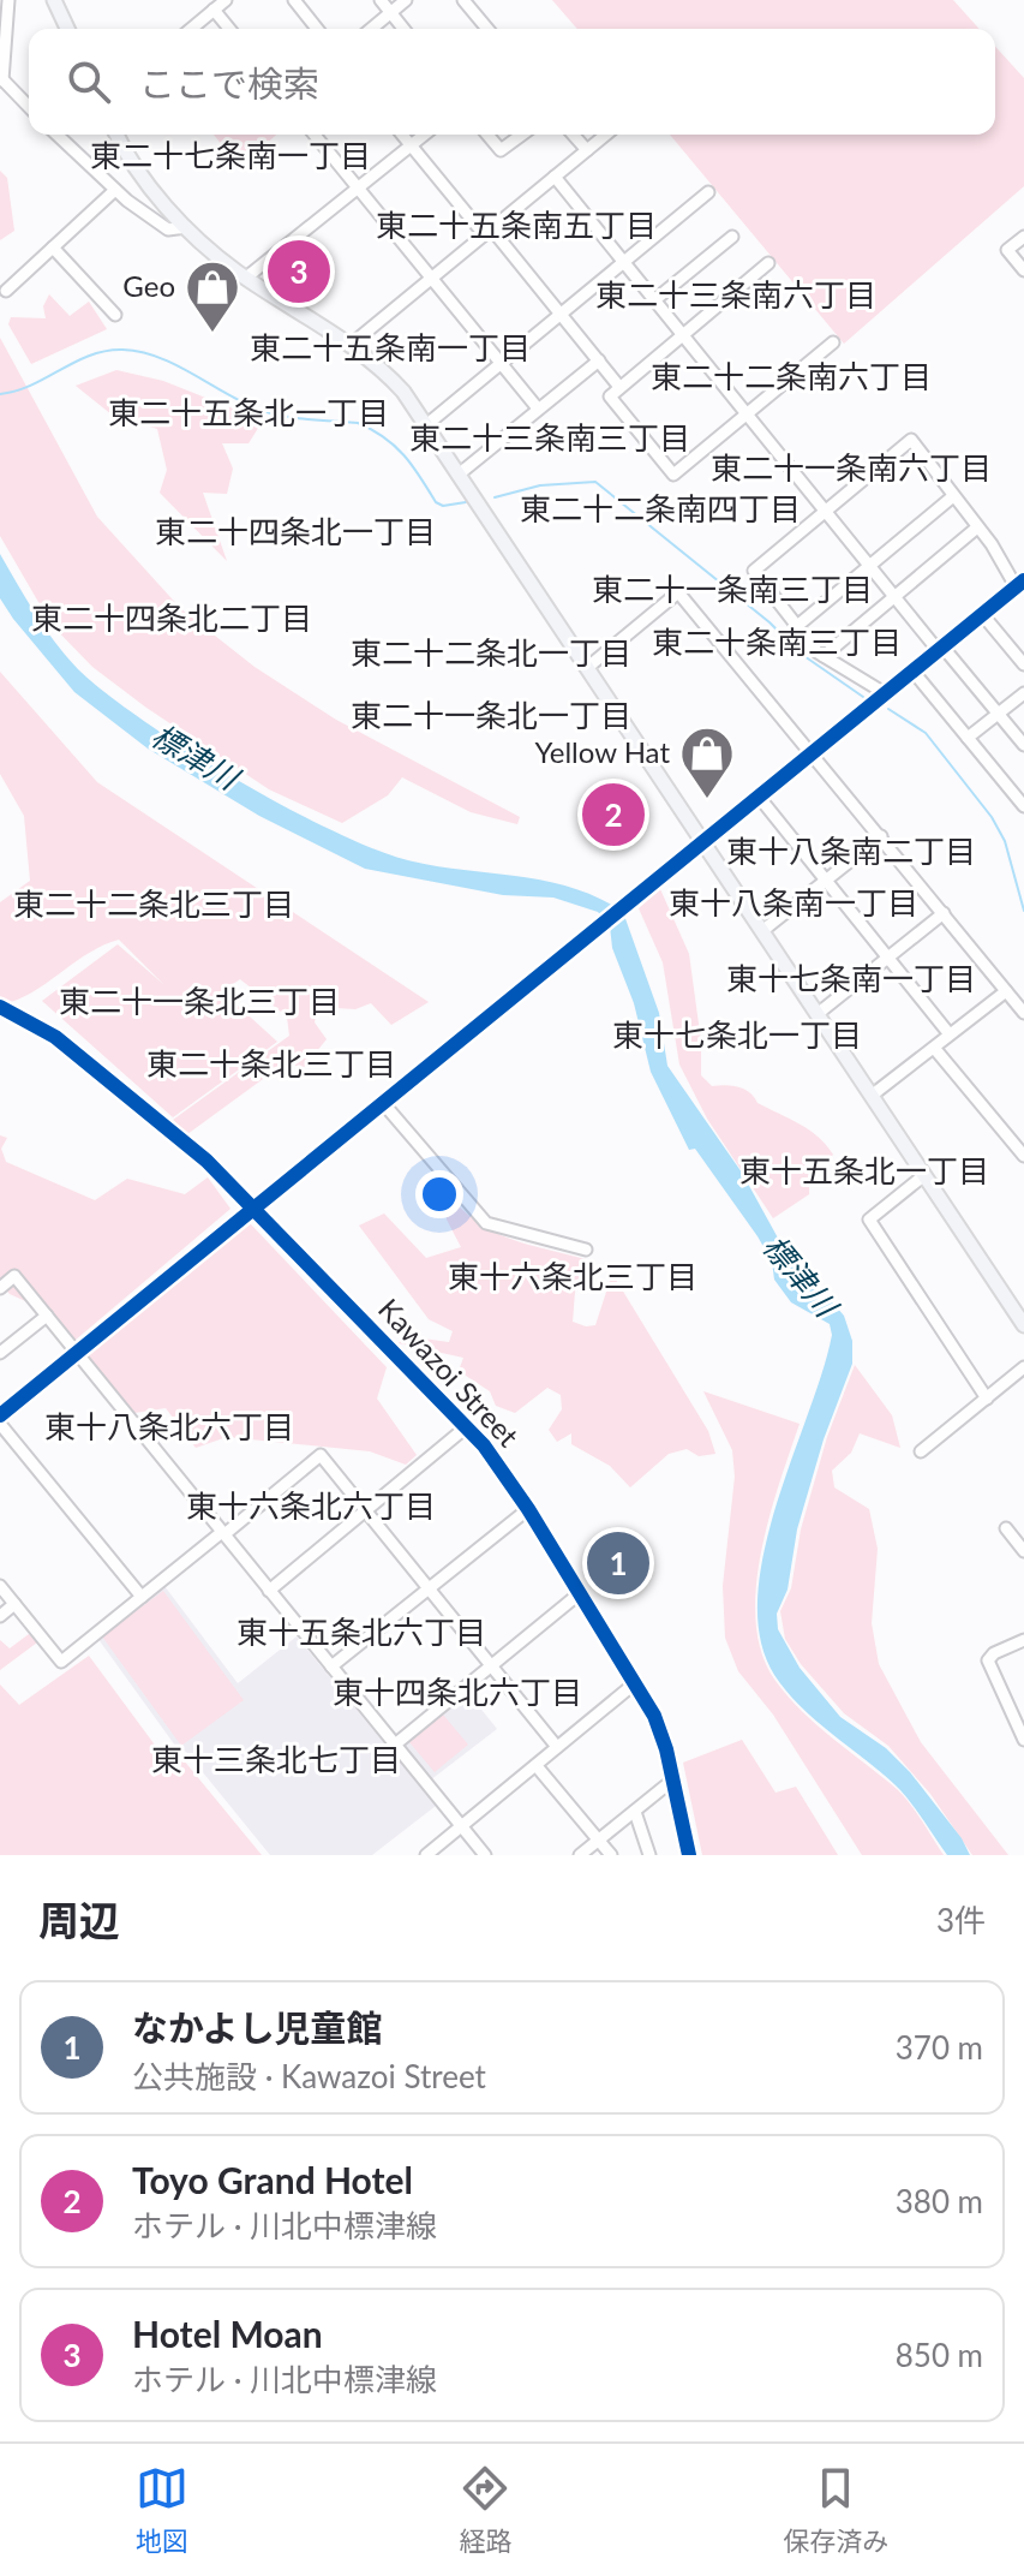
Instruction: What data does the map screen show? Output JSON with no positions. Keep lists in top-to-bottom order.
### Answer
{
  "streets": {
    "street": ["Kawazoi Street"]
  },
  "districts": [
    "東二十七条南一丁目",
    "東二十五条南五丁目",
    "東二十三条南六丁目",
    "東二十五条南一丁目",
    "東二十二条南六丁目",
    "東二十五条北一丁目",
    "東二十三条南三丁目",
    "東二十一条南六丁目",
    "東二十二条南四丁目",
    "東二十四条北一丁目",
    "東二十一条南三丁目",
    "東二十四条北二丁目",
    "東二十条南三丁目",
    "東二十二条北一丁目",
    "東二十一条北一丁目",
    "東十八条南二丁目",
    "東十八条南一丁目",
    "東二十二条北三丁目",
    "東十七条南一丁目",
    "東二十一条北三丁目",
    "東十七条北一丁目",
    "東二十条北三丁目",
    "東十五条北一丁目",
    "東十六条北三丁目",
    "東十八条北六丁目",
    "東十六条北六丁目",
    "東十五条北六丁目",
    "東十四条北六丁目",
    "東十三条北七丁目"
  ],
  "water": ["標津川"],
  "places": {
    "shop": ["Geo", "Yellow Hat"]
  },
  "page": {
    "search": "ここで検索",
    "pins": ["3", "2", "1"],
    "heading": ["周辺", "3件"],
    "list": [
      {
        "mark": "1",
        "name": "なかよし児童館",
        "note": "公共施設 · Kawazoi Street",
        "value": "370 m"
      },
      {
        "mark": "2",
        "name": "Toyo Grand Hotel",
        "note": "ホテル · 川北中標津線",
        "value": "380 m"
      },
      {
        "mark": "3",
        "name": "Hotel Moan",
        "note": "ホテル · 川北中標津線",
        "value": "850 m"
      }
    ],
    "nav": ["地図", "経路", "保存済み"]
  }
}
